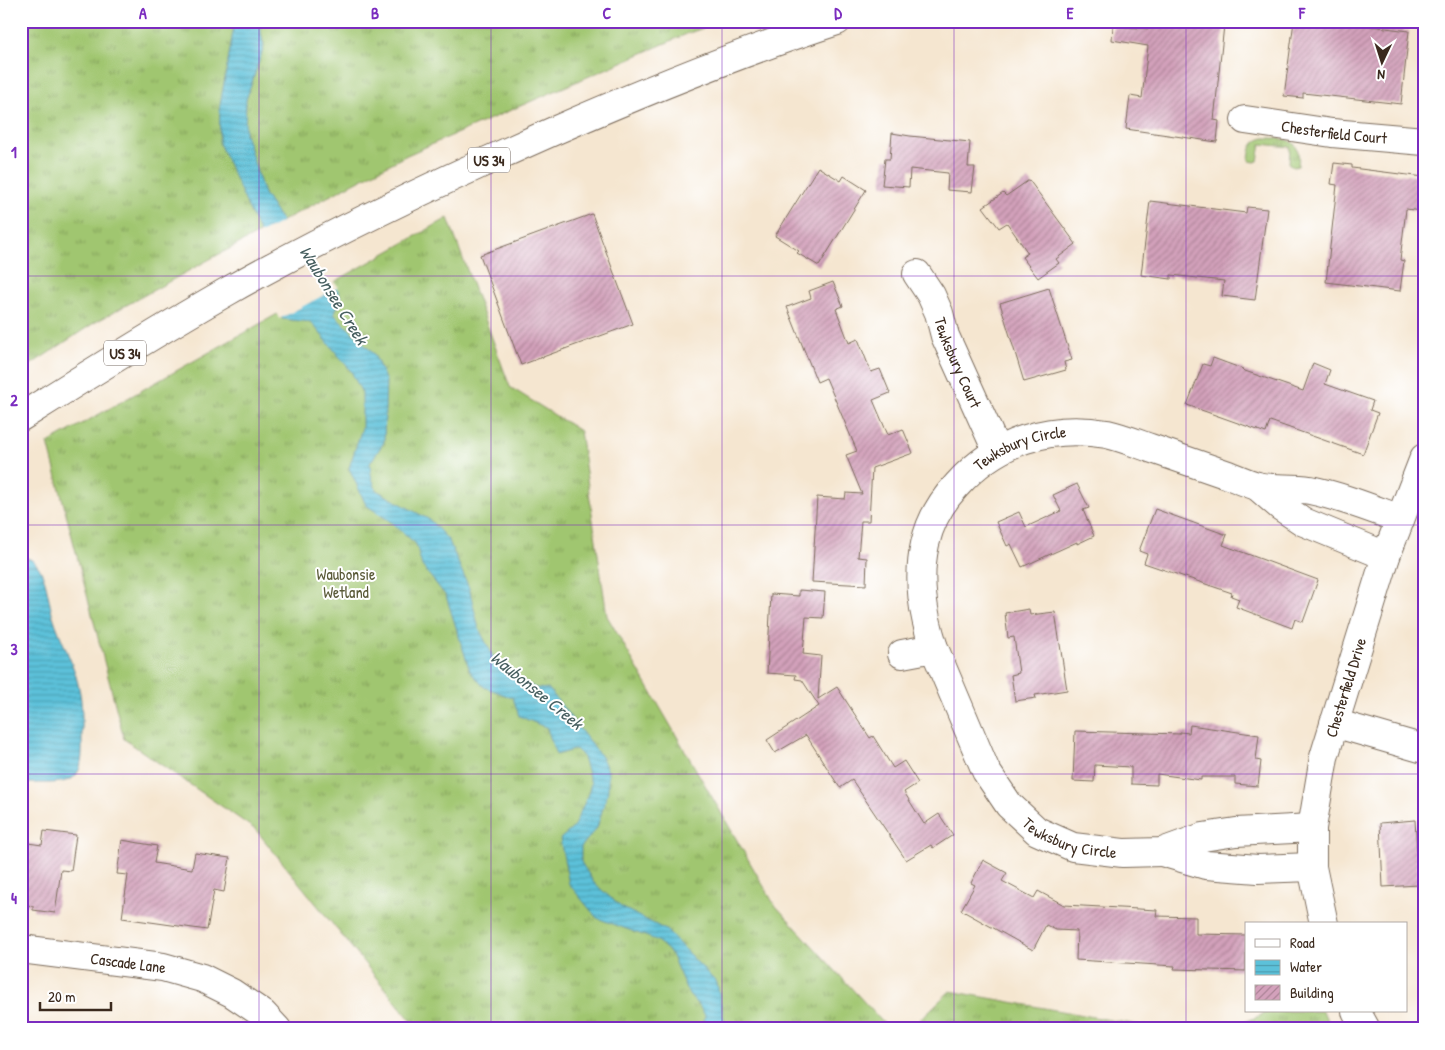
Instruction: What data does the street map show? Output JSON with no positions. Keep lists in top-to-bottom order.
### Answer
{
  "streets": {
    "street": [
      "Chesterfield Court",
      "US 34",
      "Tewksbury Court",
      "Tewksbury Circle",
      "Chesterfield Drive",
      "Cascade Lane"
    ]
  },
  "crossings": [
    ["Tewksbury Court", "Tewksbury Circle"],
    ["Tewksbury Circle", "Chesterfield Drive"]
  ],
  "water": ["Waubonsee Creek"],
  "parks": ["Waubonsie Wetland"],
  "legend": ["Road", "Water", "Building"],
  "scale_bar": "20 m",
  "north": "bottom",
  "grid": {
    "columns": [
      "A",
      "B",
      "C",
      "D",
      "E",
      "F"
    ],
    "rows": [
      "1",
      "2",
      "3",
      "4"
    ]
  }
}
